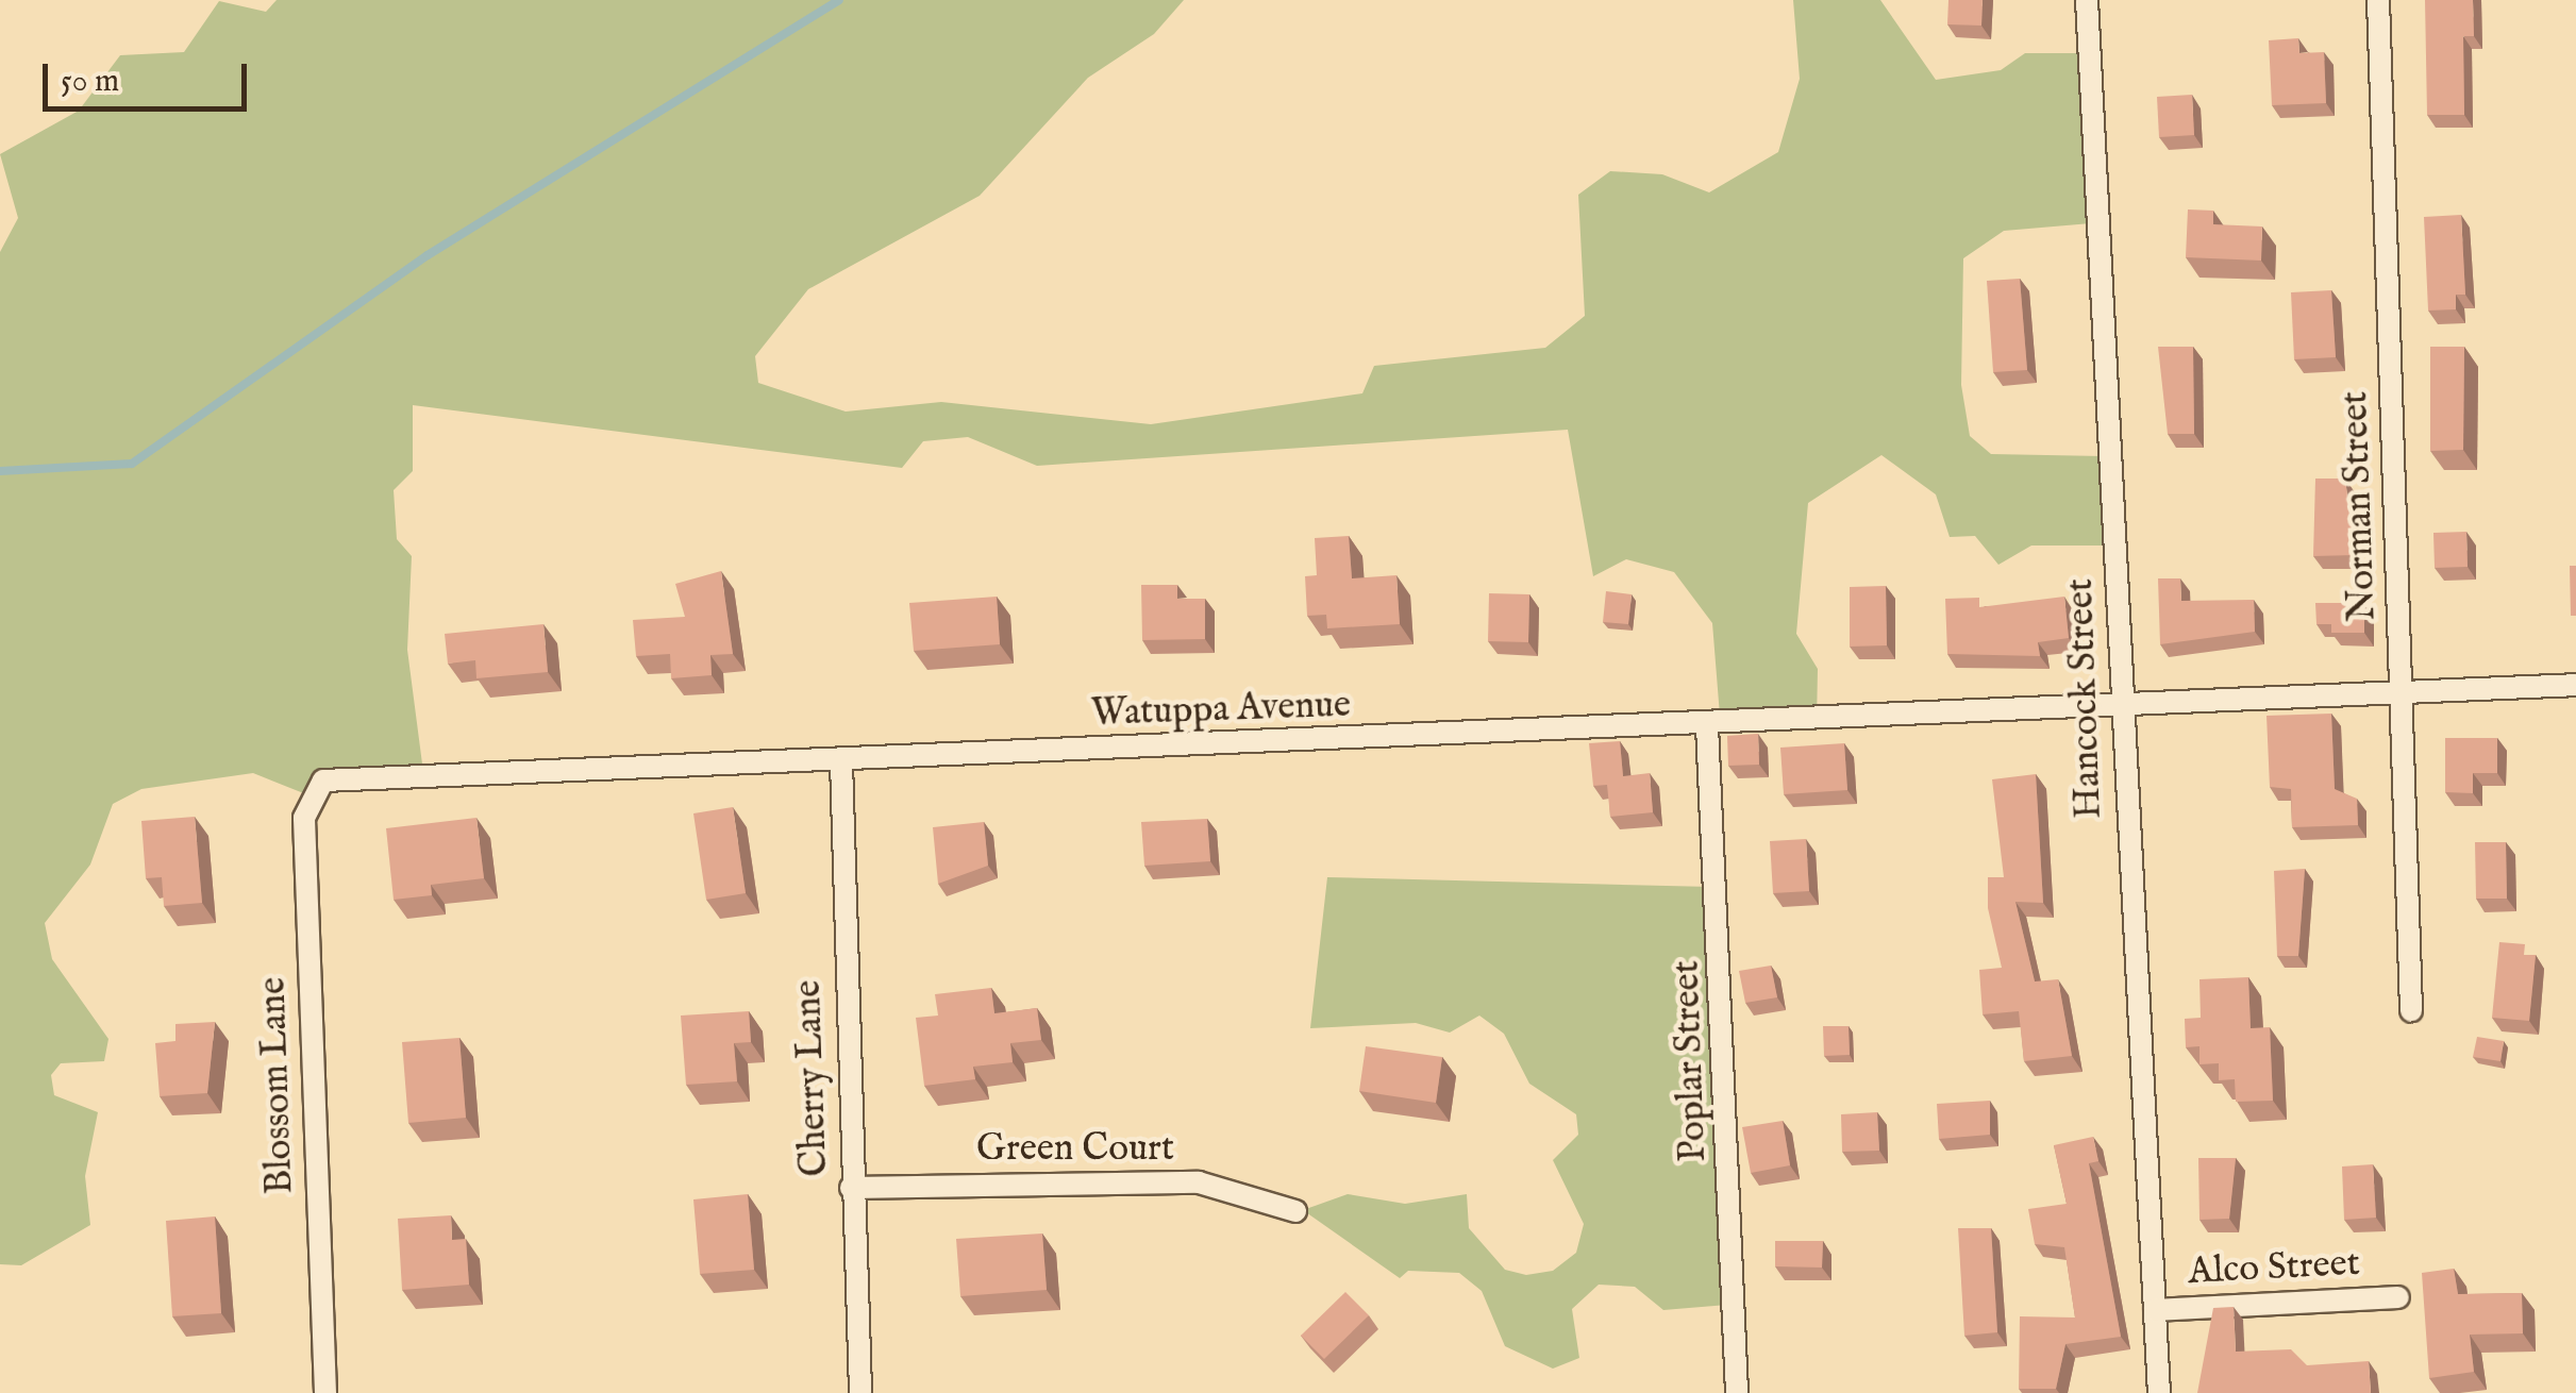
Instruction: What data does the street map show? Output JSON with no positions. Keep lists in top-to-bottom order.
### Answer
{
  "streets": {
    "street": [
      "Norman Street",
      "Hancock Street",
      "Watuppa Avenue",
      "Poplar Street",
      "Cherry Lane",
      "Blossom Lane",
      "Green Court",
      "Alco Street"
    ]
  },
  "crossings": [
    ["Norman Street", "Watuppa Avenue"],
    ["Hancock Street", "Watuppa Avenue"],
    ["Hancock Street", "Alco Street"],
    ["Watuppa Avenue", "Poplar Street"],
    ["Watuppa Avenue", "Cherry Lane"],
    ["Watuppa Avenue", "Blossom Lane"],
    ["Cherry Lane", "Green Court"]
  ],
  "scale_bar": "50 m"
}
